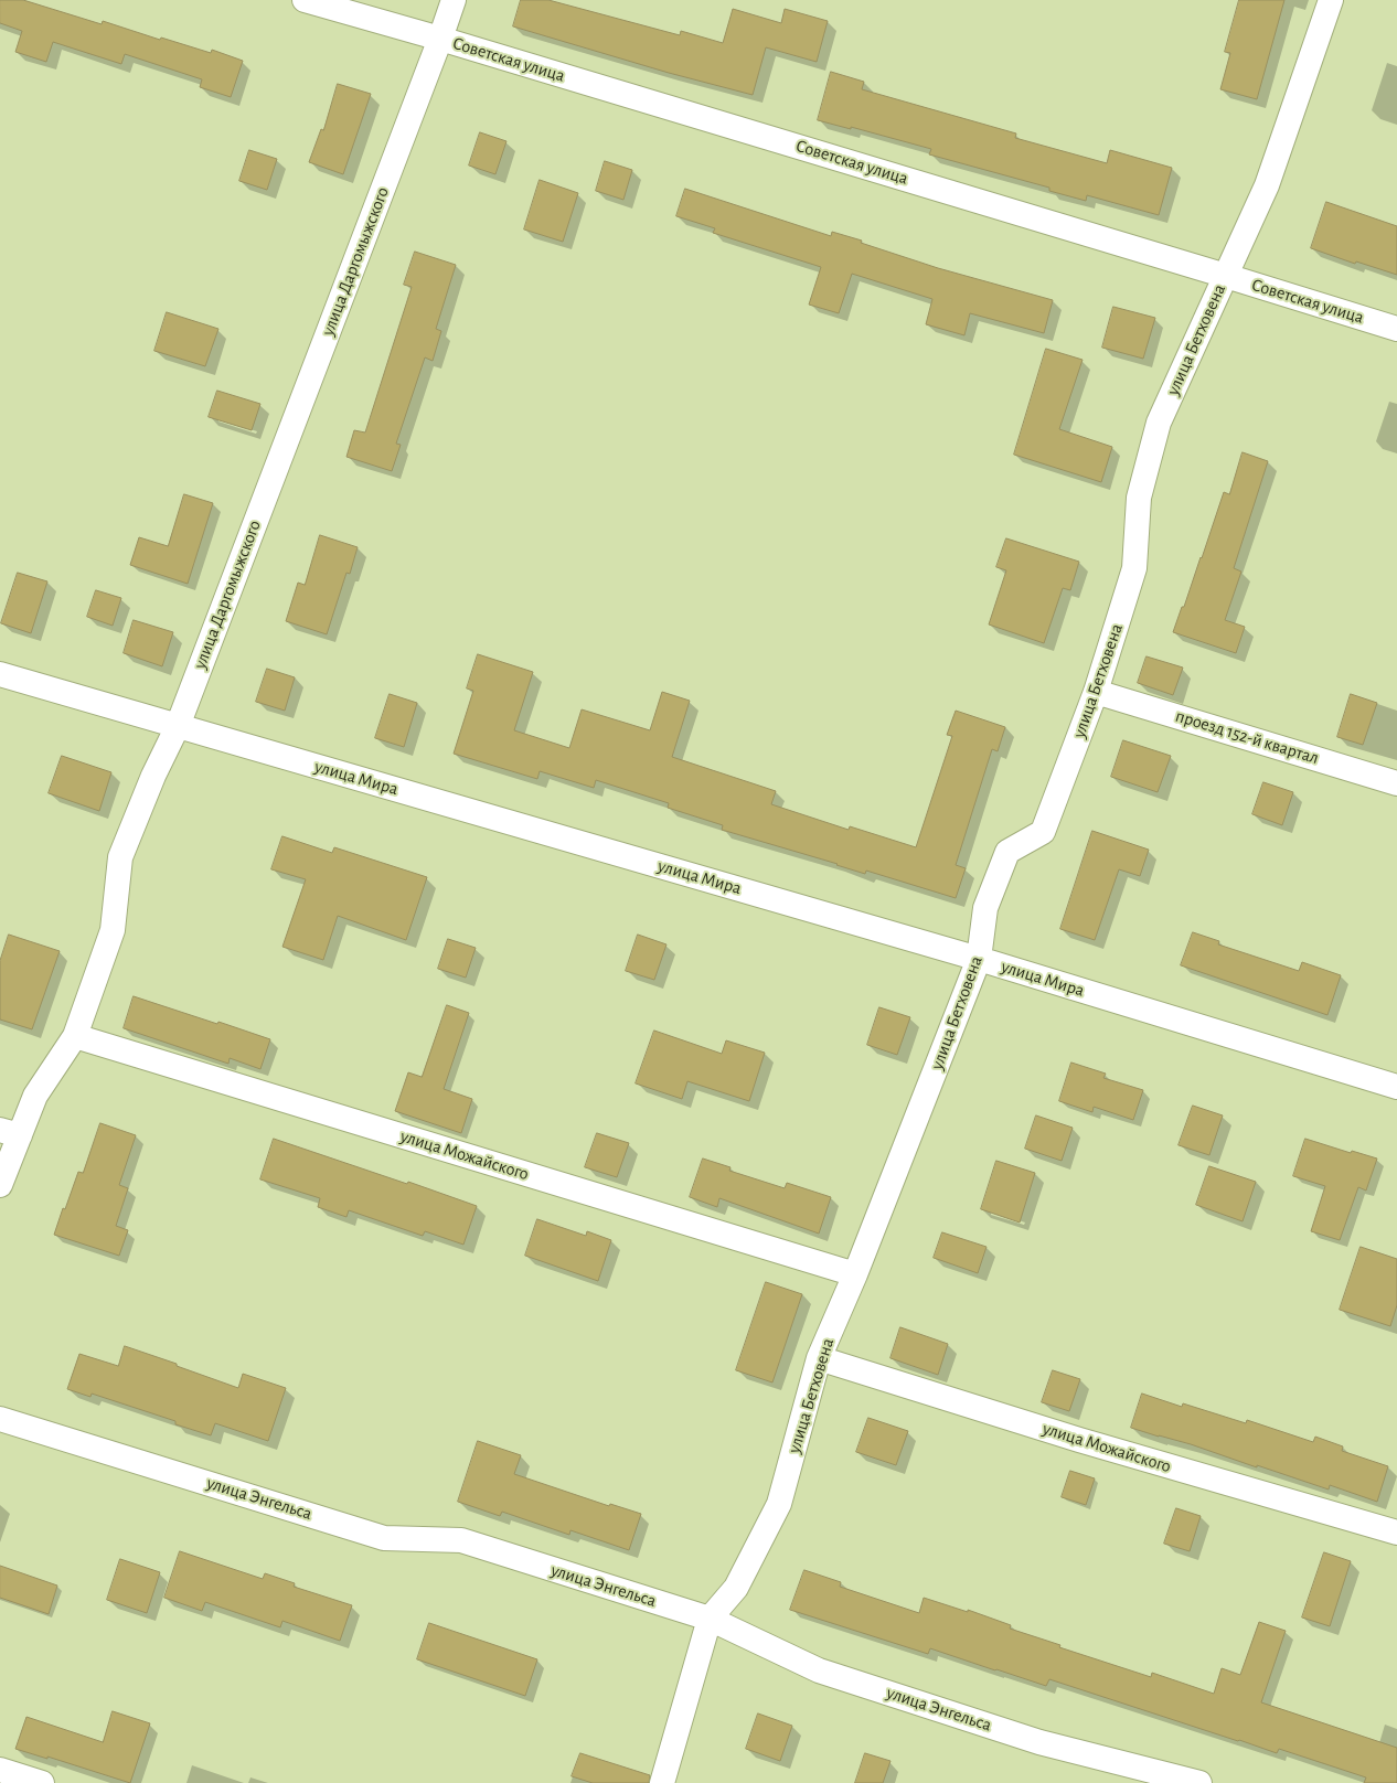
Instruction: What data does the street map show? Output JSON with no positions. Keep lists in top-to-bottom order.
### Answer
{
  "streets": {
    "street": [
      "Советская улица",
      "улица Даргомыжского",
      "улица Бетховена",
      "проезд 152-й квартал",
      "улица Мира",
      "улица Можайского",
      "улица Энгельса"
    ]
  },
  "crossings": [
    ["Советская улица", "улица Даргомыжского"],
    ["Советская улица", "улица Бетховена"],
    ["улица Даргомыжского", "улица Мира"],
    ["улица Даргомыжского", "улица Можайского"],
    ["улица Бетховена", "проезд 152-й квартал"],
    ["улица Бетховена", "улица Мира"],
    ["улица Бетховена", "улица Можайского"],
    ["улица Бетховена", "улица Энгельса"]
  ]
}
